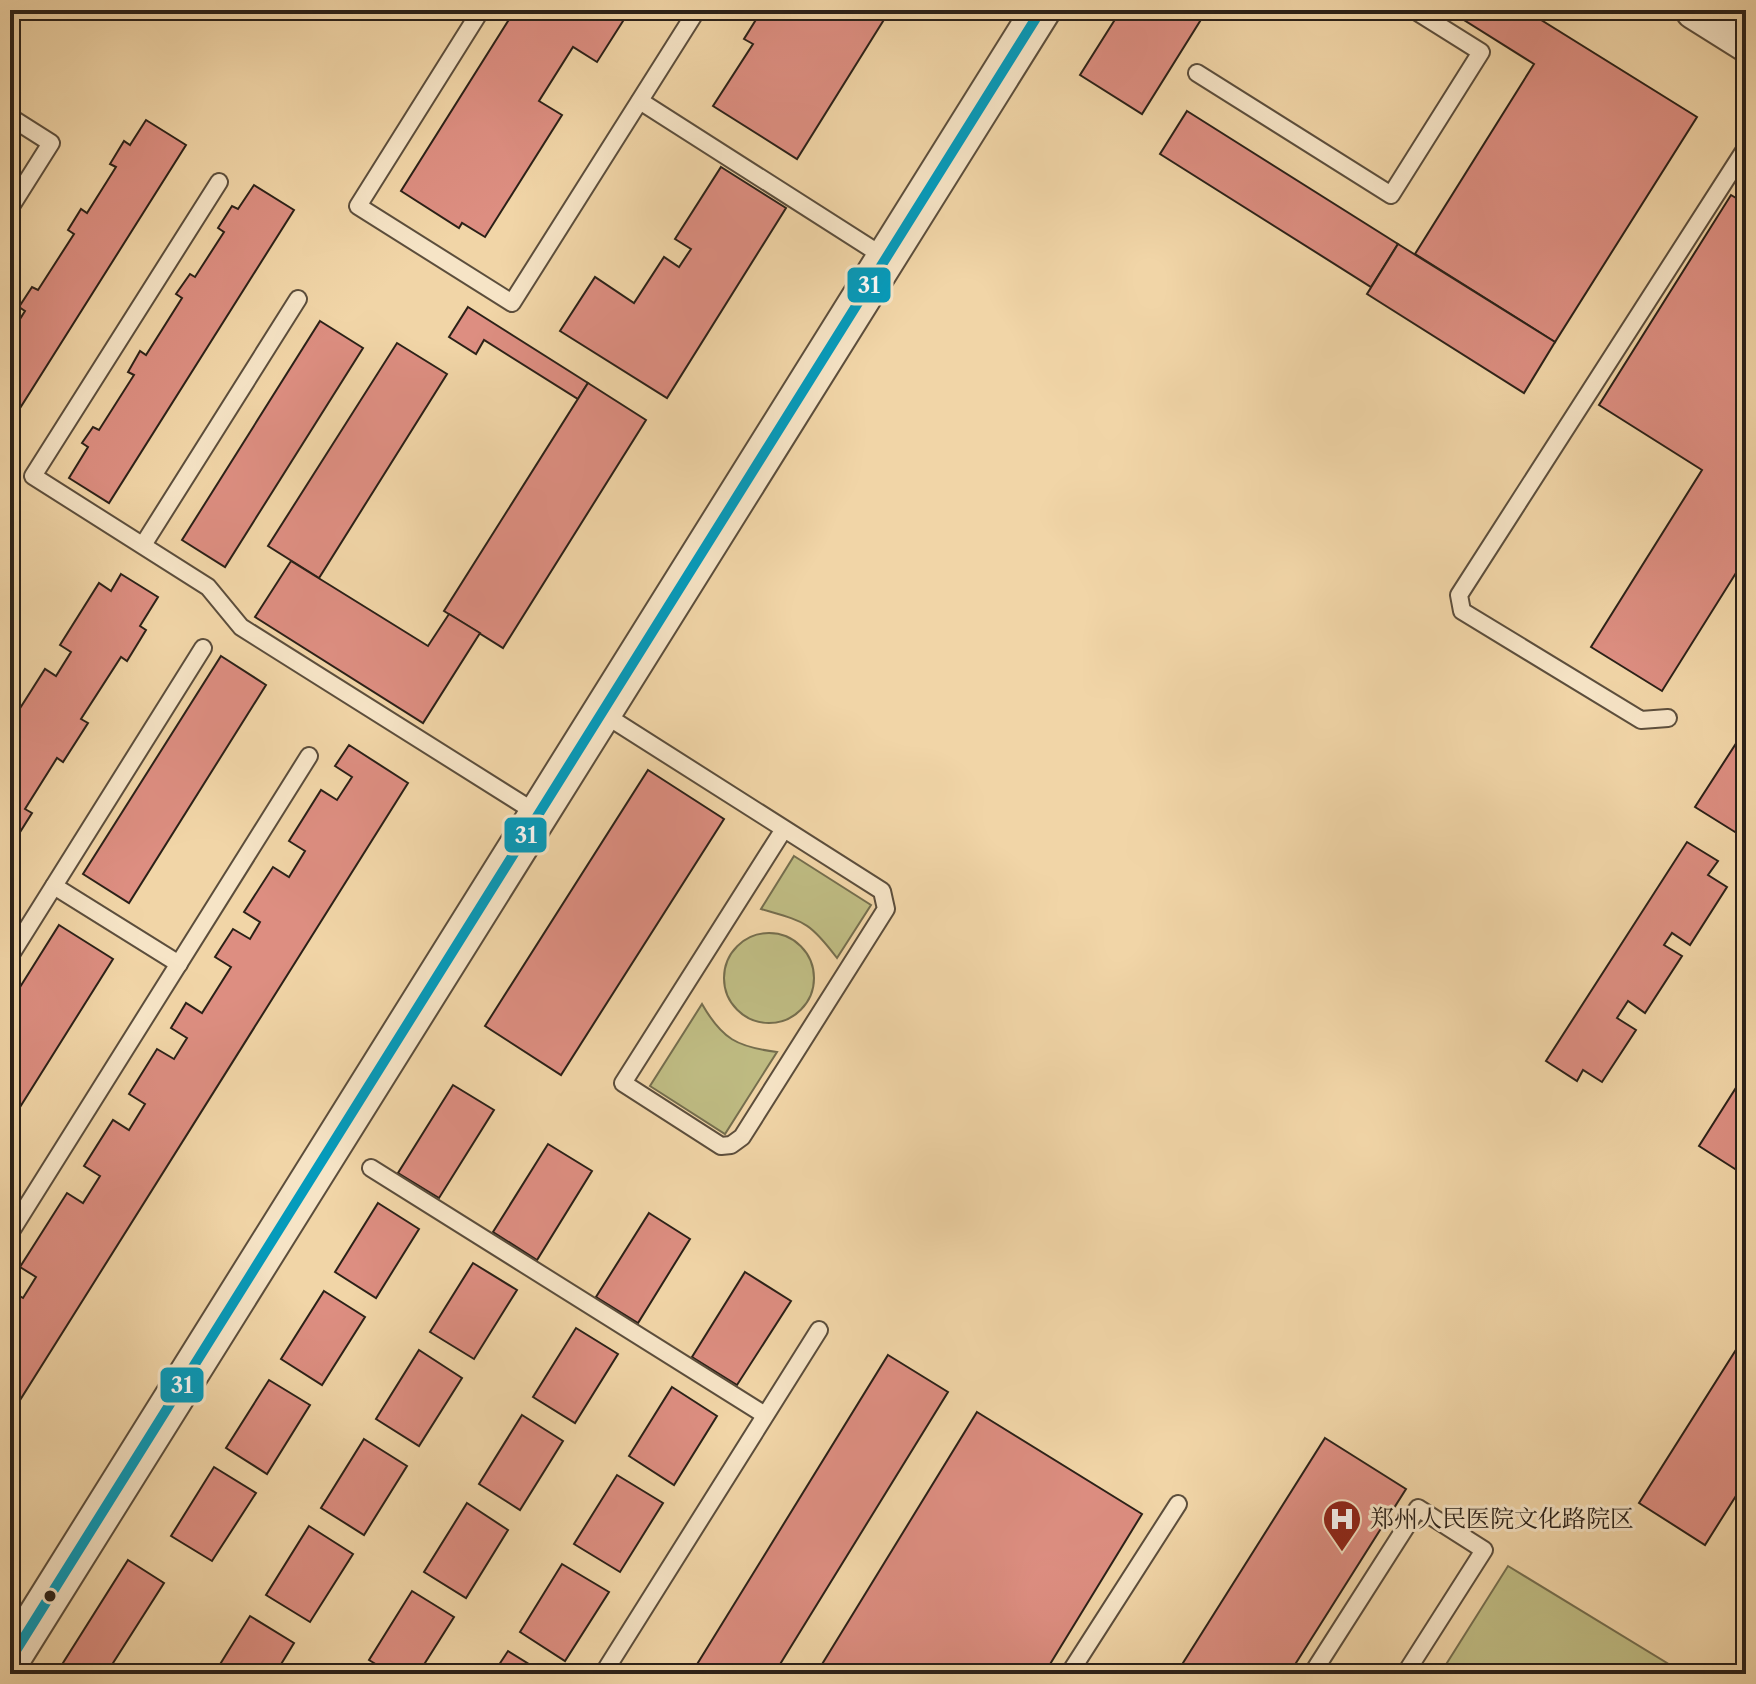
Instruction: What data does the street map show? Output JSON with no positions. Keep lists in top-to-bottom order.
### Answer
{
  "places": {
    "hospital": ["郑州人民医院文化路院区"]
  },
  "lines": ["transit line 31"]
}
